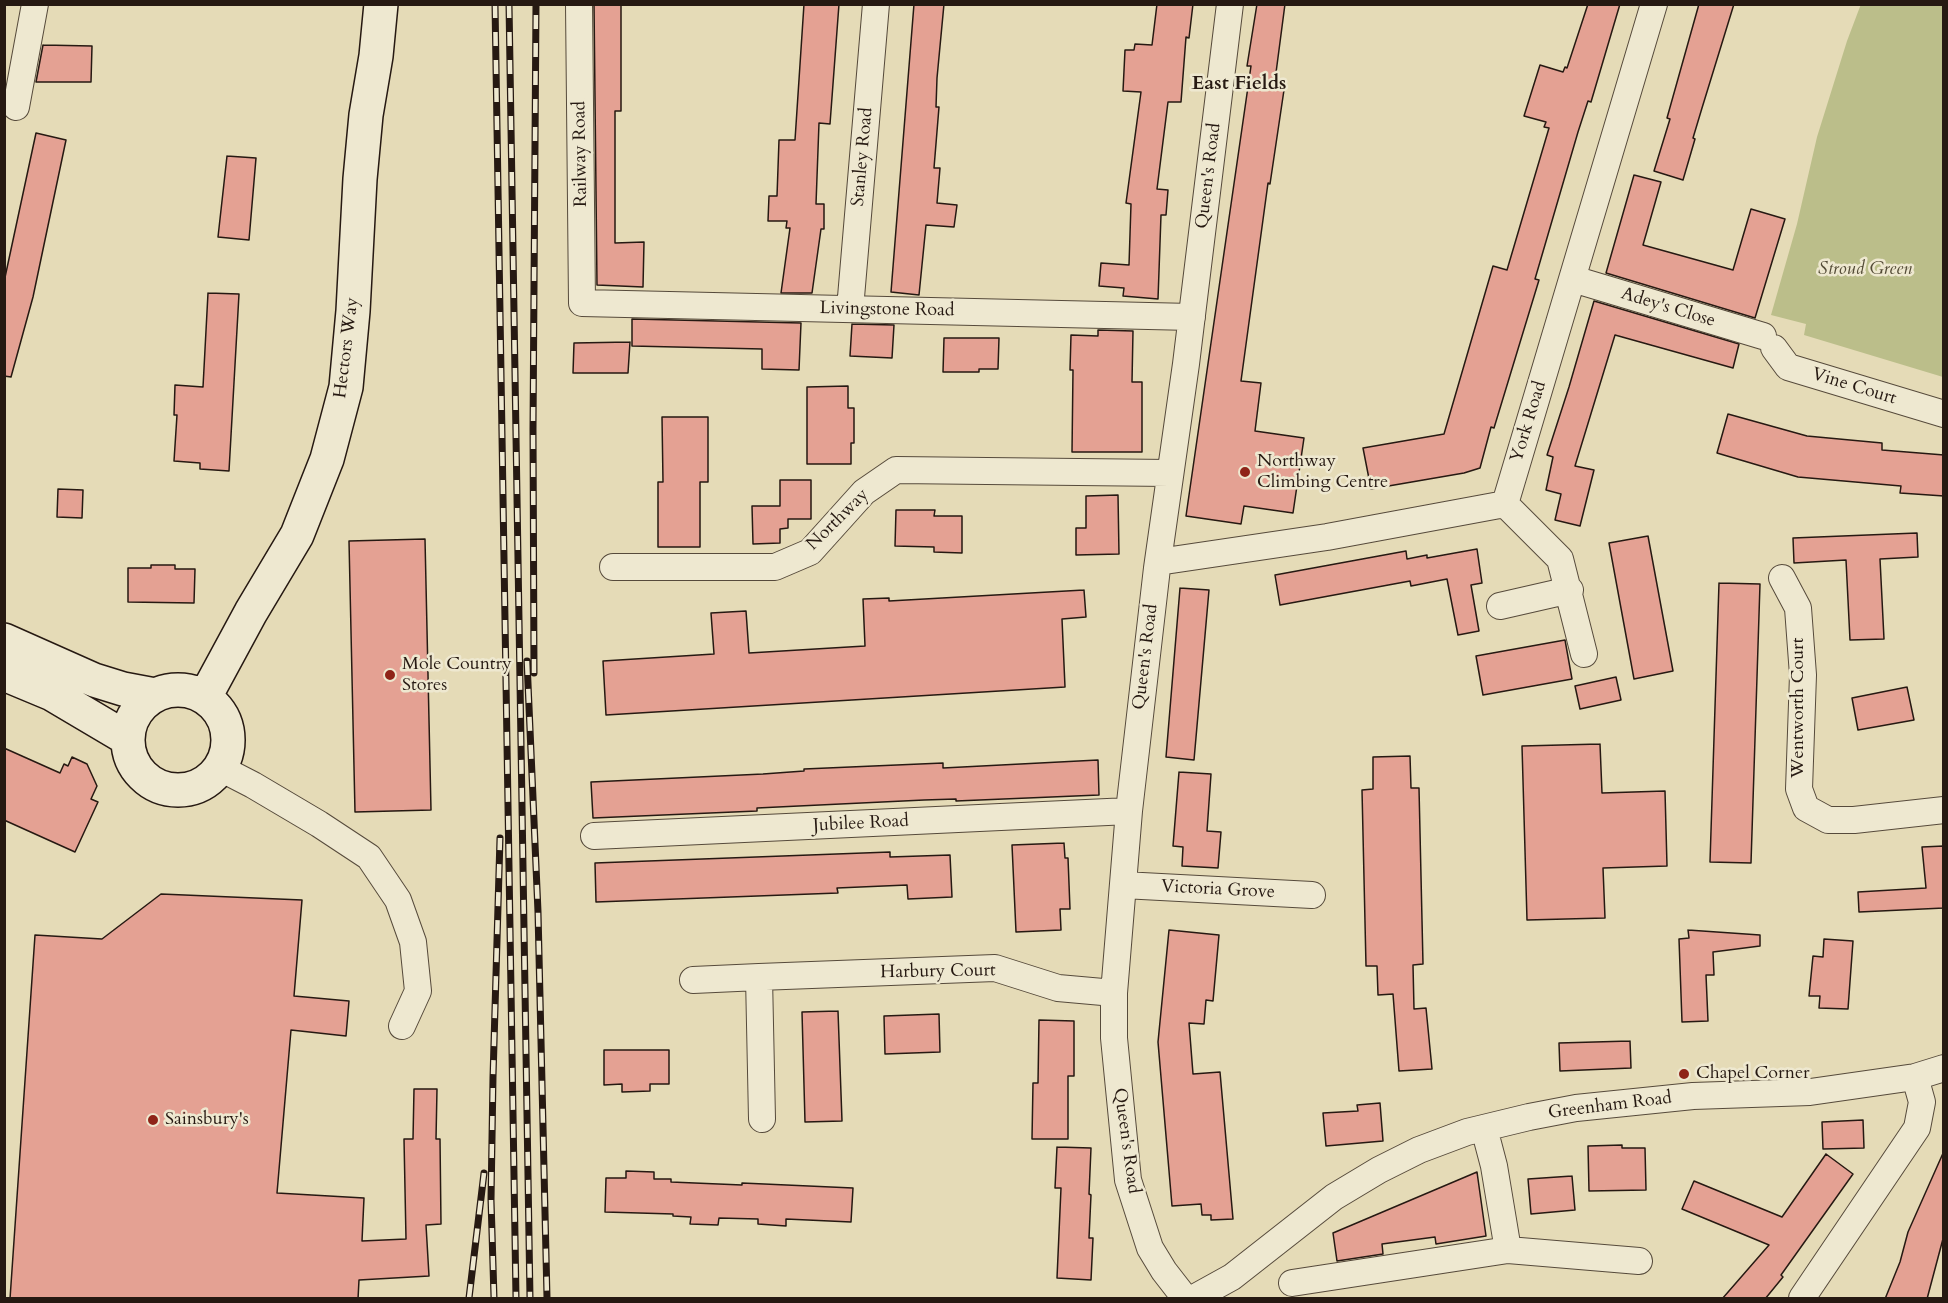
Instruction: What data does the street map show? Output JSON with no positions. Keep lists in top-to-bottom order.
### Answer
{
  "streets": {
    "main road": ["Hectors Way"],
    "street": [
      "Railway Road",
      "Stanley Road",
      "Queen's Road",
      "Adey's Close",
      "Livingstone Road",
      "Vine Court",
      "York Road",
      "Northway",
      "Wentworth Court",
      "Jubilee Road",
      "Victoria Grove",
      "Harbury Court",
      "Greenham Road"
    ]
  },
  "crossings": [
    ["Railway Road", "Livingstone Road"],
    ["Stanley Road", "Livingstone Road"],
    ["Queen's Road", "Livingstone Road"],
    ["Queen's Road", "Northway"],
    ["Queen's Road", "Jubilee Road"],
    ["Queen's Road", "Victoria Grove"],
    ["Queen's Road", "Harbury Court"],
    ["Adey's Close", "Vine Court"],
    ["Adey's Close", "York Road"]
  ],
  "districts": ["East Fields"],
  "parks": ["Stroud Green"],
  "places": [
    "Northway Climbing Centre",
    "Mole Country Stores",
    "Chapel Corner",
    "Sainsbury's"
  ]
}
